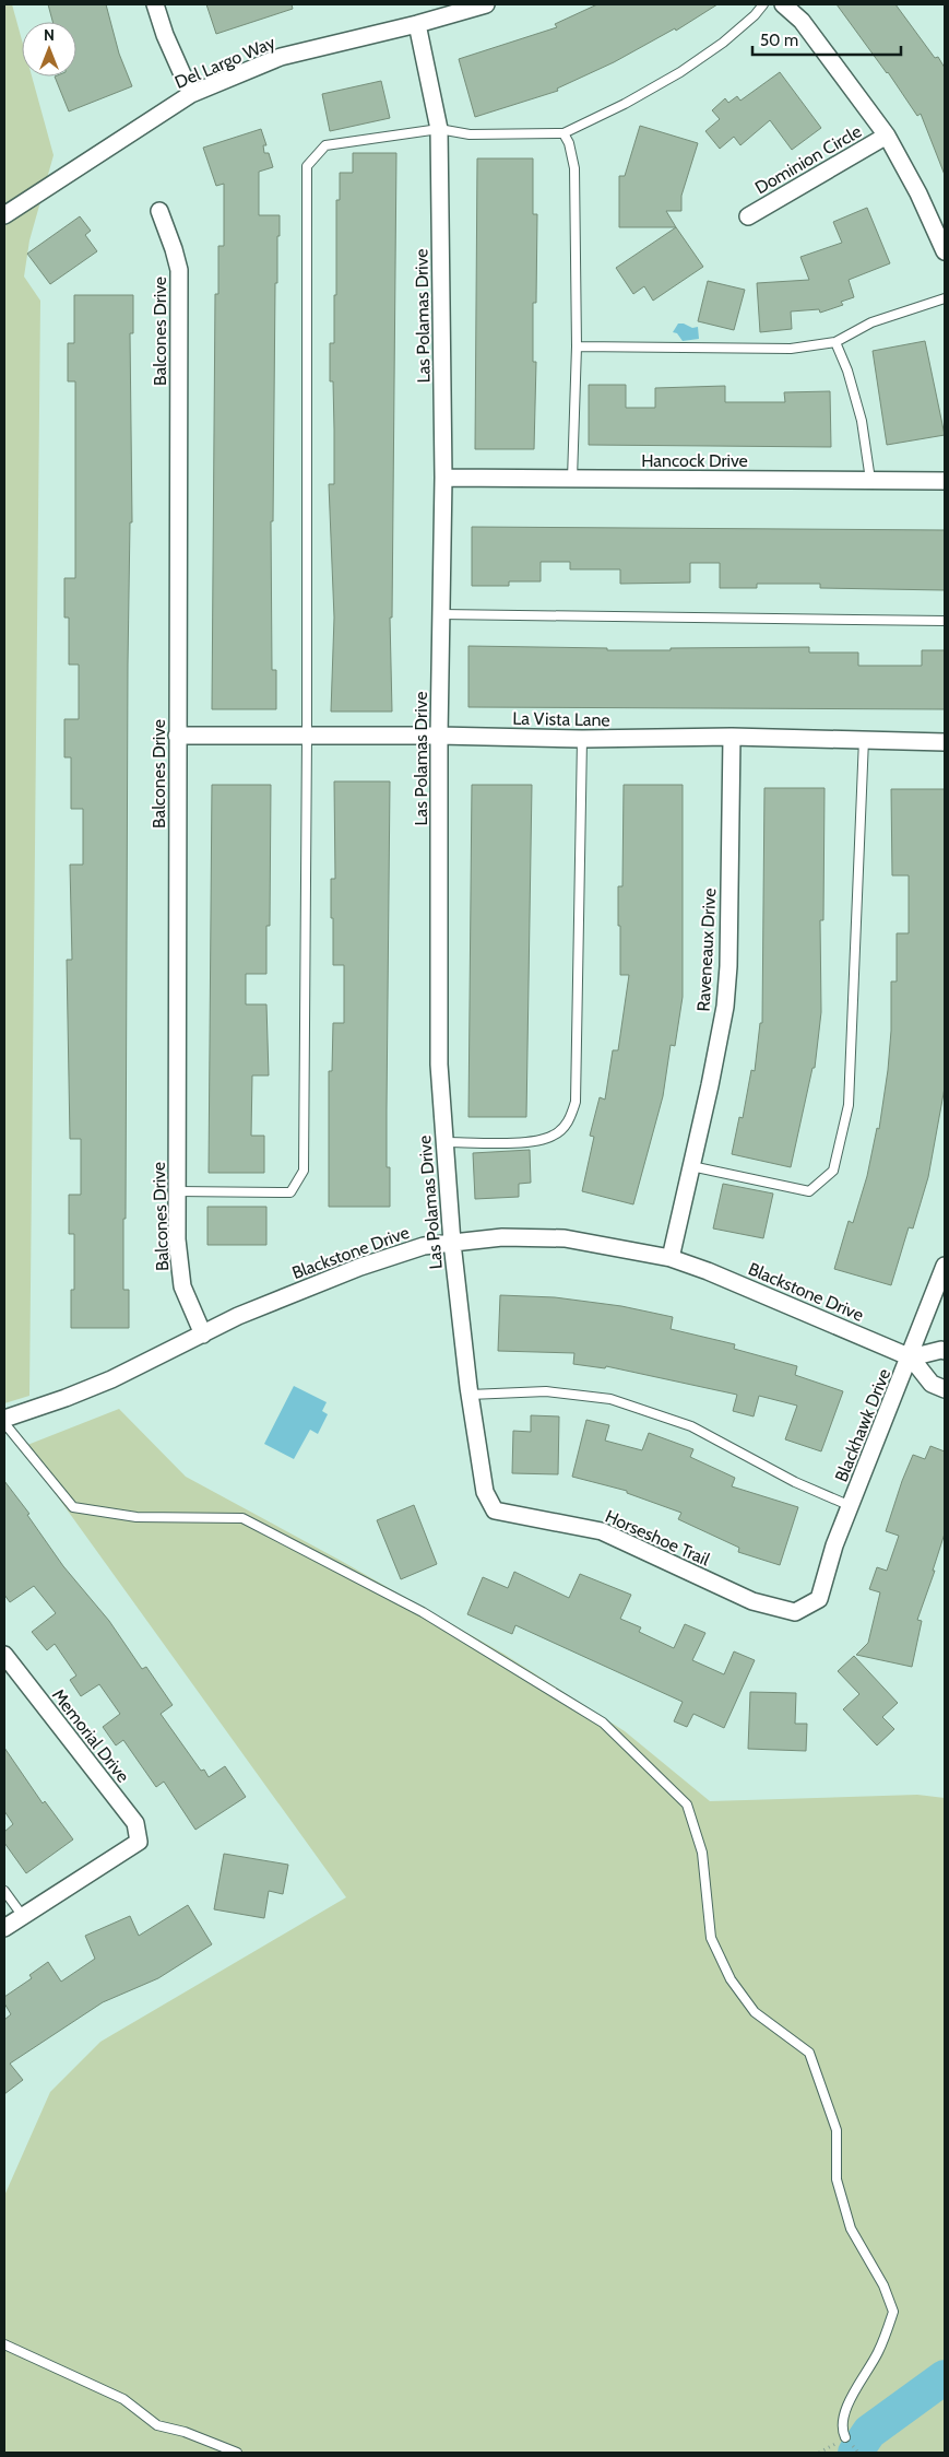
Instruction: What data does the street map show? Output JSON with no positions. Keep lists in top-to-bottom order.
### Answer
{
  "streets": {
    "street": [
      "Del Largo Way",
      "Dominion Circle",
      "Las Polamas Drive",
      "Balcones Drive",
      "Hancock Drive",
      "La Vista Lane",
      "Raveneaux Drive",
      "Blackstone Drive",
      "Blackhawk Drive",
      "Horseshoe Trail",
      "Memorial Drive"
    ]
  },
  "crossings": [
    ["Del Largo Way", "Las Polamas Drive"],
    ["Las Polamas Drive", "Hancock Drive"],
    ["Las Polamas Drive", "La Vista Lane"],
    ["Las Polamas Drive", "Blackstone Drive"],
    ["Las Polamas Drive", "Horseshoe Trail"],
    ["Balcones Drive", "La Vista Lane"],
    ["Balcones Drive", "Blackstone Drive"],
    ["La Vista Lane", "Raveneaux Drive"],
    ["Raveneaux Drive", "Blackstone Drive"],
    ["Blackstone Drive", "Blackhawk Drive"],
    ["Blackhawk Drive", "Horseshoe Trail"]
  ],
  "scale_bar": "50 m",
  "north": "top"
}
